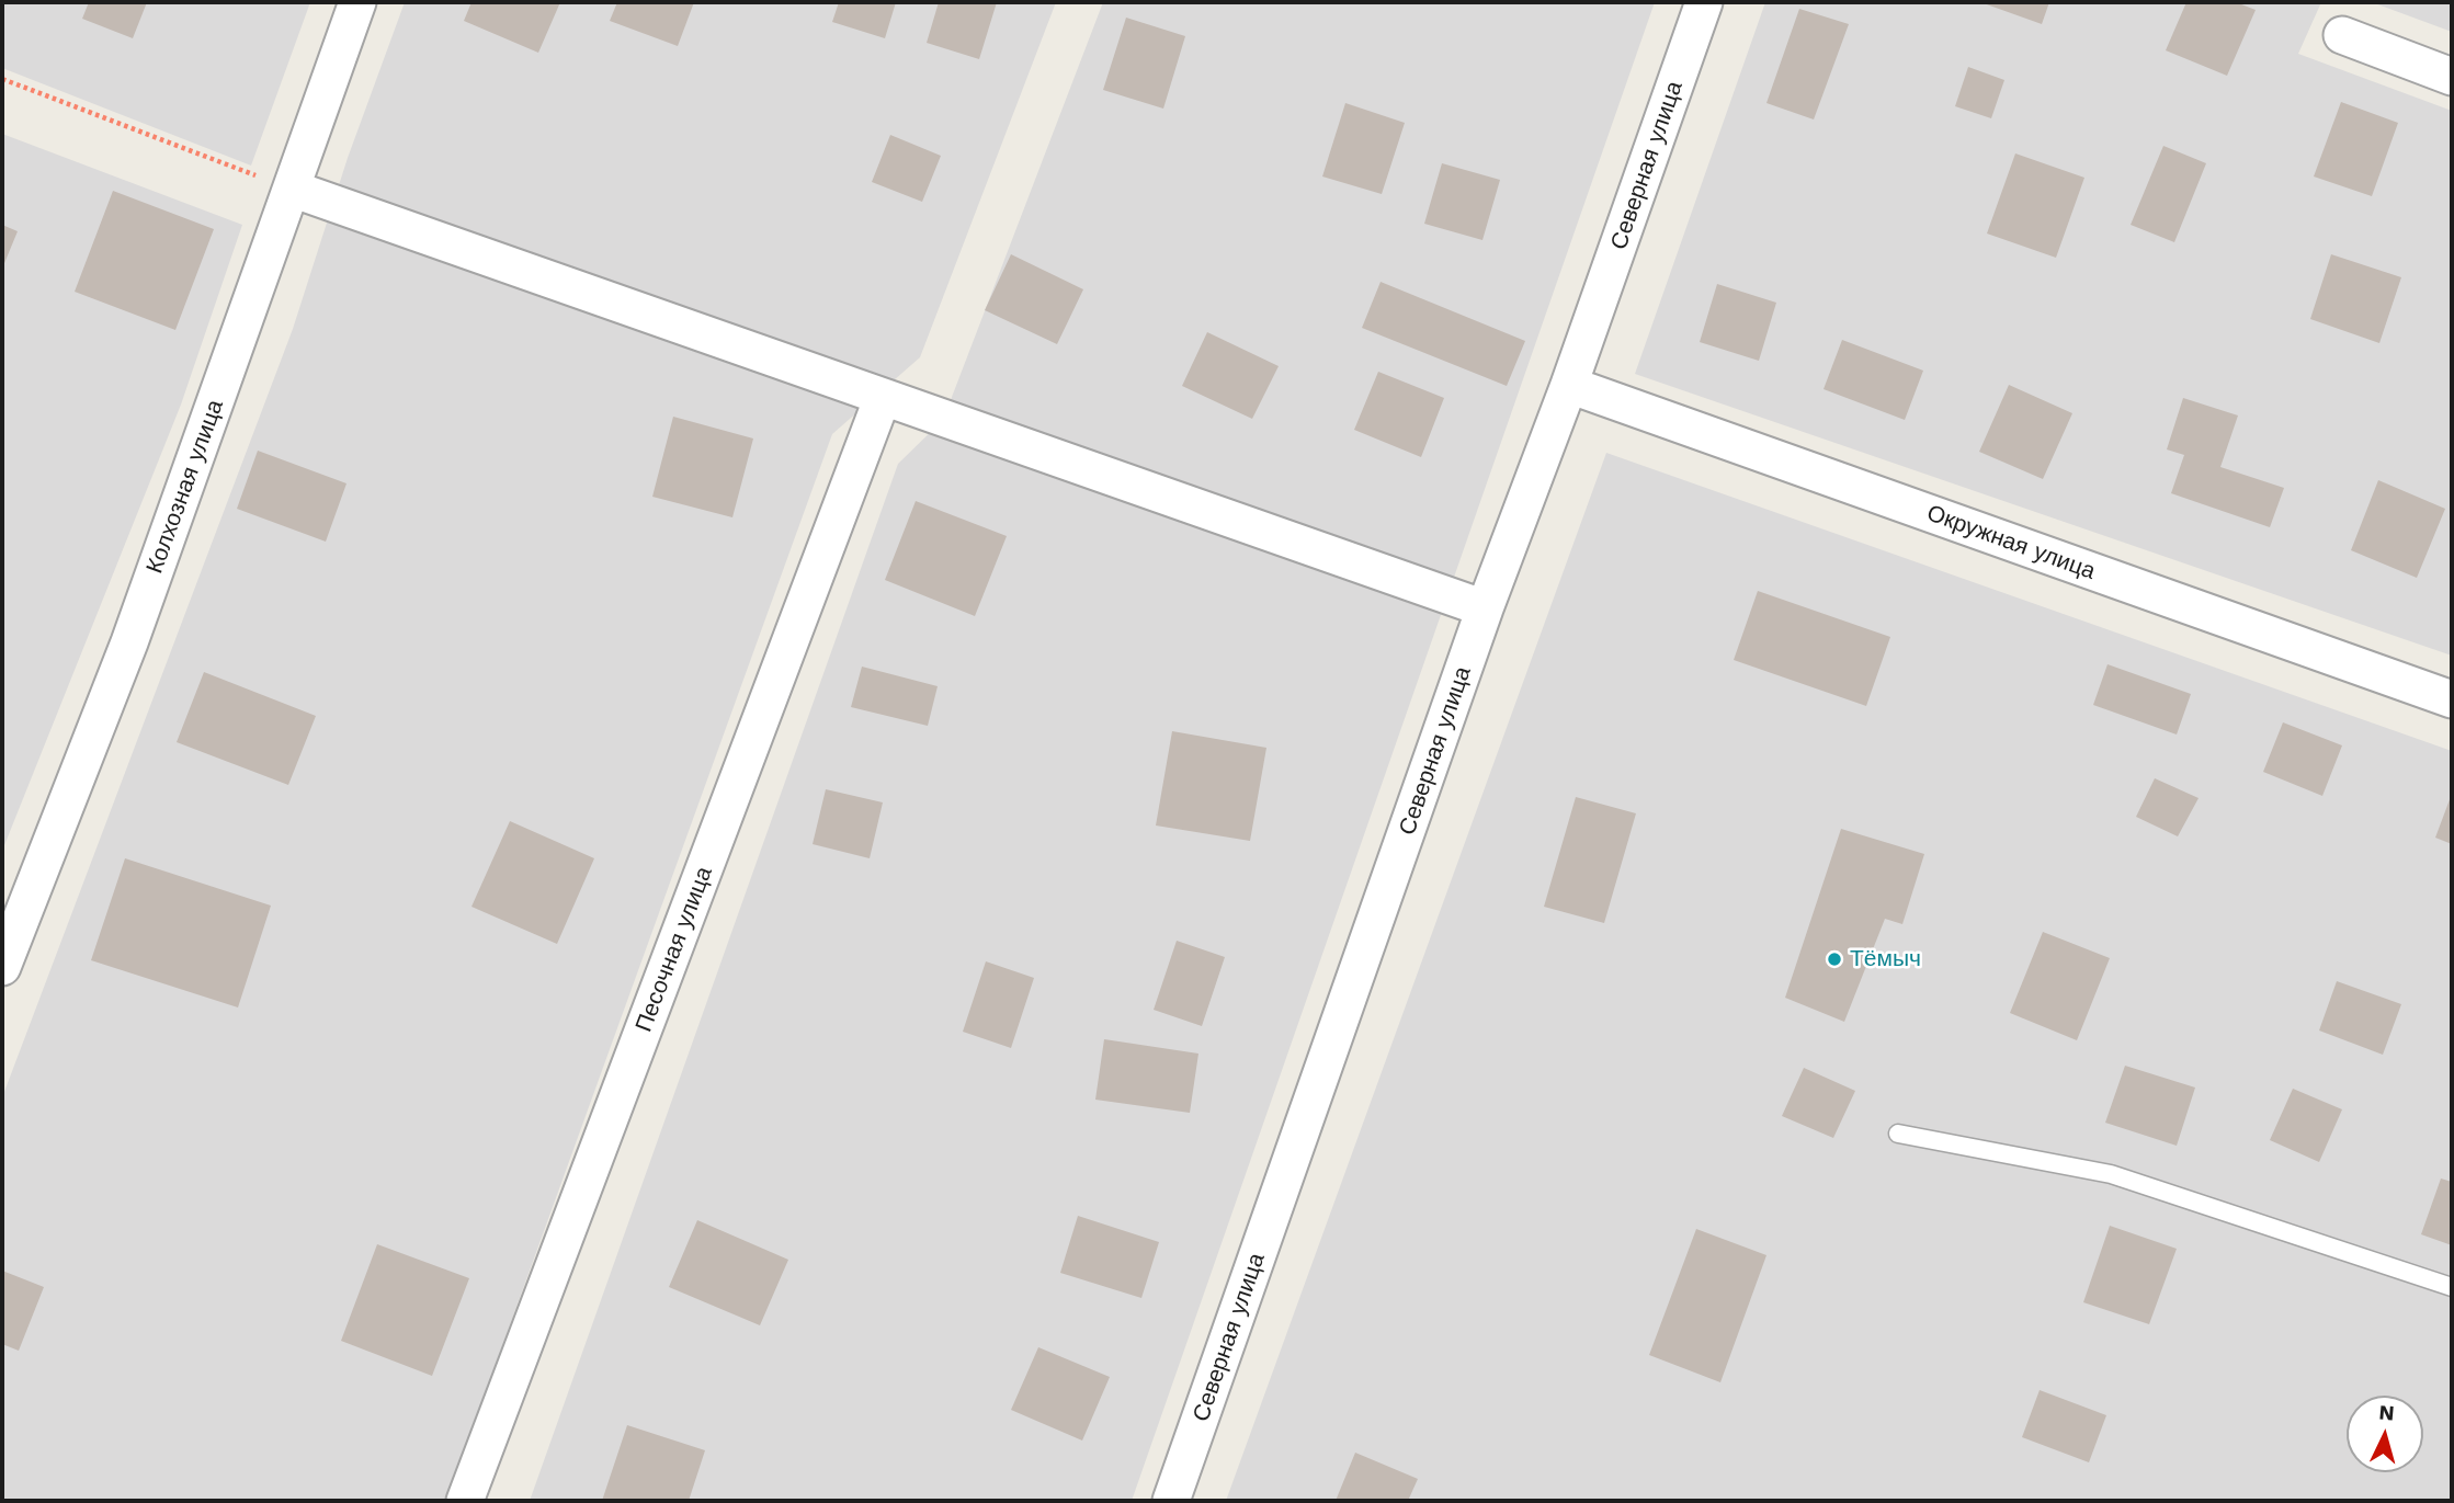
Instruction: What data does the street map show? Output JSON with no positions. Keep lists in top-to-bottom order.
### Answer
{
  "streets": {
    "street": [
      "Северная улица",
      "Колхозная улица",
      "Окружная улица",
      "Песочная улица"
    ]
  },
  "crossings": [
    ["Северная улица", "Окружная улица"]
  ],
  "places": ["Тёмыч"],
  "north": "top"
}
